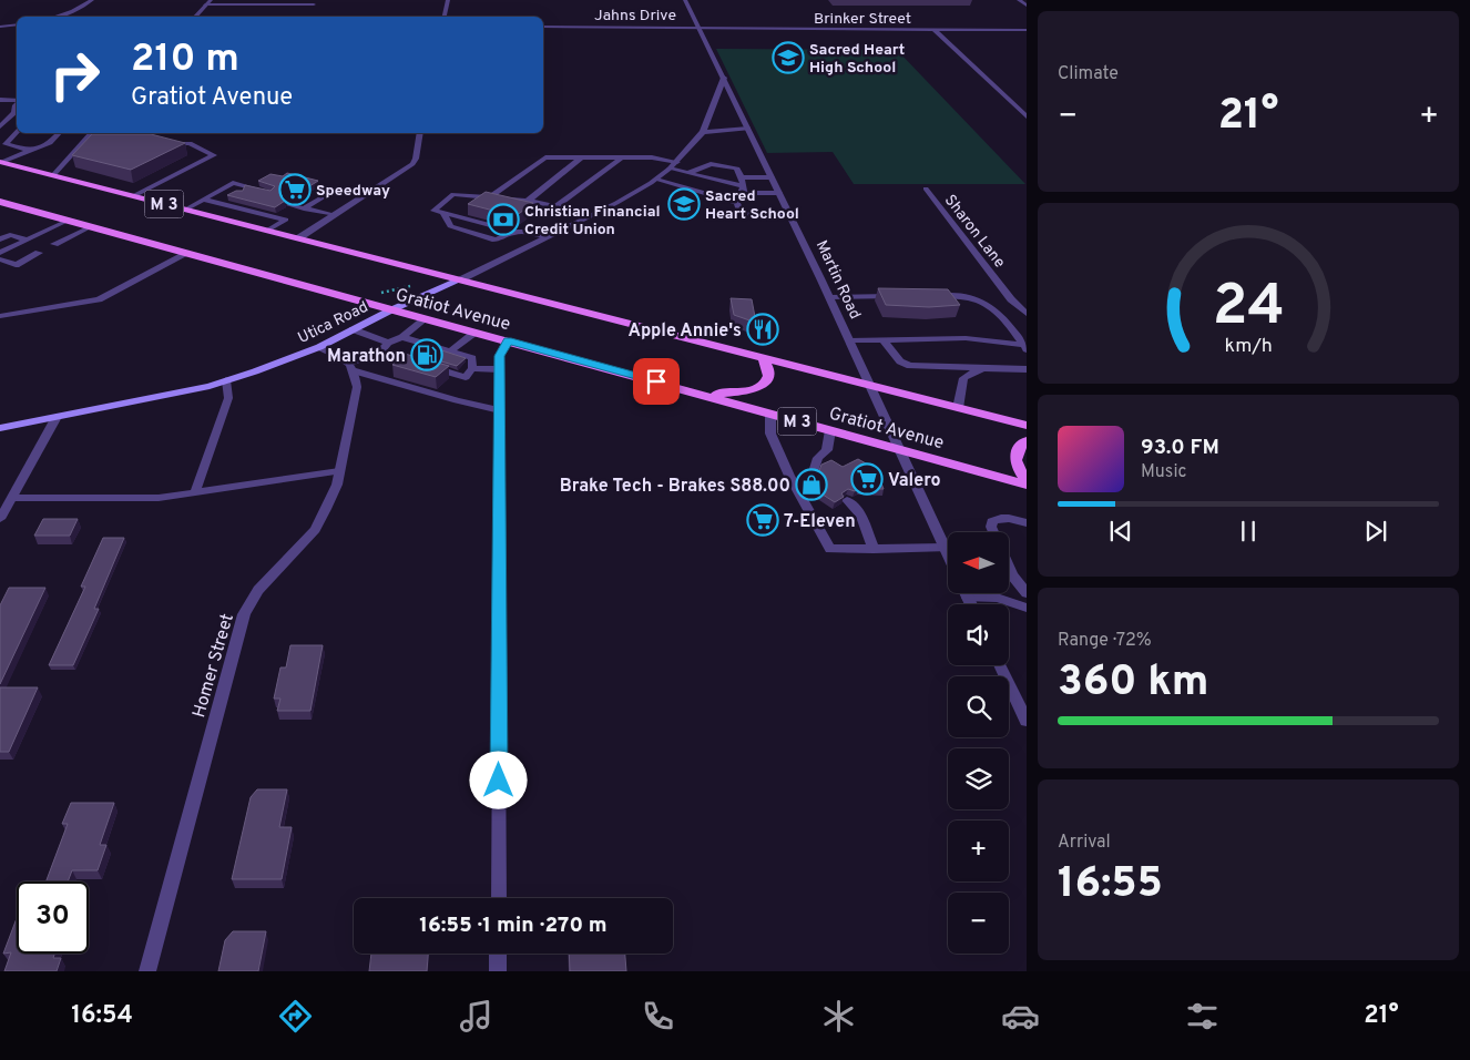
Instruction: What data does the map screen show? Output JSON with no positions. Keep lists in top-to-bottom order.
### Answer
{
  "streets": {
    "main road": ["M 3", "Gratiot Avenue", "Utica Road"],
    "street": [
      "Jahns Drive",
      "Brinker Street",
      "Sharon Lane",
      "Martin Road",
      "Homer Street"
    ]
  },
  "crossings": [
    ["Jahns Drive", "Brinker Street"],
    ["Jahns Drive", "Martin Road"],
    ["Brinker Street", "Martin Road"],
    ["Martin Road", "Gratiot Avenue"],
    ["Martin Road", "Utica Road"],
    ["Gratiot Avenue", "Utica Road"]
  ],
  "places": {
    "school or university": ["Sacred Heart High School", "Sacred Heart School"],
    "supermarket": ["Speedway", "Valero", "7-Eleven"],
    "bank": ["Christian Financial Credit Union"],
    "restaurant": ["Apple Annie's"],
    "fuel station": ["Marathon"],
    "shop": ["Brake Tech - Brakes S88.00"]
  },
  "north": "left",
  "page": {
    "tile": [
      "Climate",
      ["Range · 72%", "360 km"],
      ["Arrival", "16:55"]
    ],
    "turn": ["210 m", "Gratiot Avenue"],
    "heat": ["−", "21°", "+"],
    "song": ["93.0 FM", "Music"],
    "map_buttons": ["+", "−"],
    "limit": "30",
    "trip": "16:55 · 1 min · 270 m",
    "tabs": ["16:54", "21°"],
    "gauge": ["24", "km/h"]
  }
}
